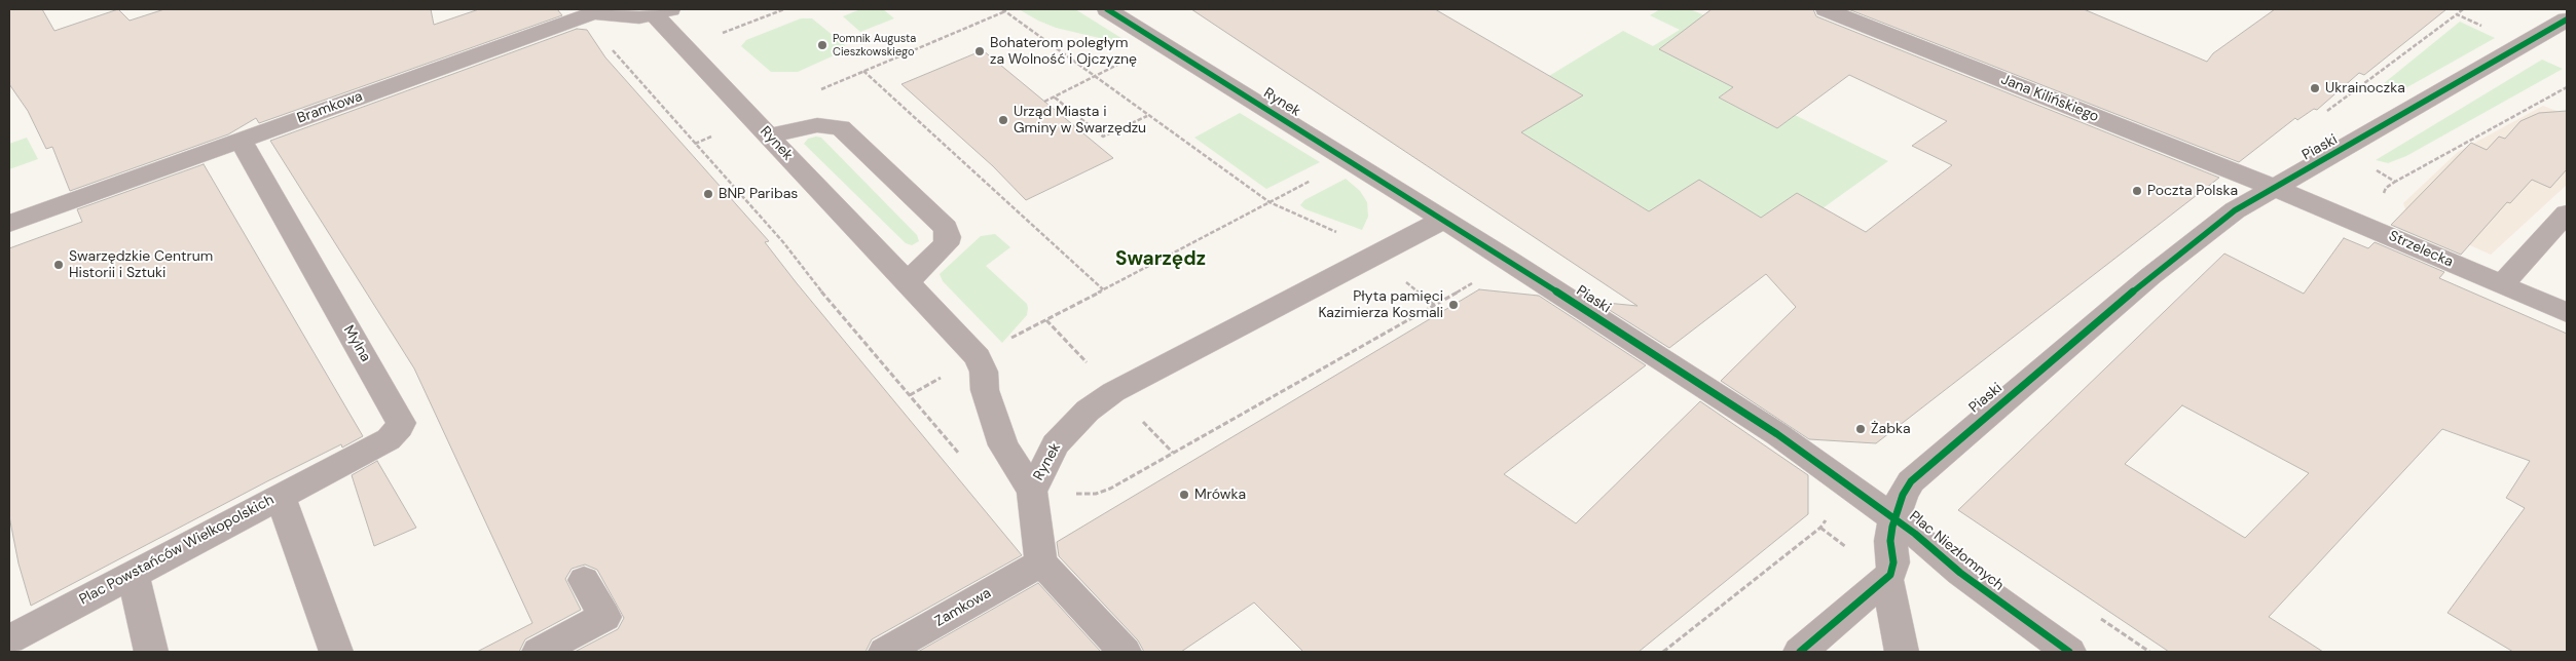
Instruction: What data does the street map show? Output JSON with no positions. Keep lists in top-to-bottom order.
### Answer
{
  "streets": {
    "street": [
      "Jana Kilińskiego",
      "Rynek",
      "Bramkowa",
      "Piaski",
      "Strzelecka",
      "Mylna",
      "Plac Powstańców Wielkopolskich",
      "Plac Niezłomnych",
      "Zamkowa"
    ]
  },
  "crossings": [
    ["Jana Kilińskiego", "Piaski"],
    ["Jana Kilińskiego", "Strzelecka"],
    ["Rynek", "Bramkowa"],
    ["Rynek", "Piaski"],
    ["Rynek", "Zamkowa"],
    ["Bramkowa", "Mylna"],
    ["Piaski", "Strzelecka"],
    ["Piaski", "Plac Niezłomnych"],
    ["Mylna", "Plac Powstańców Wielkopolskich"]
  ],
  "districts": ["Swarzędz"],
  "places": [
    "Pomnik Augusta Cieszkowskiego",
    "Bohaterom poległym za Wolność i Ojczyznę",
    "Ukrainoczka",
    "Urząd Miasta i Gminy w Swarzędzu",
    "Poczta Polska",
    "BNP Paribas",
    "Swarzędzkie Centrum Historii i Sztuki",
    "Płyta pamięci Kazimierza Kosmali",
    "Żabka",
    "Mrówka"
  ]
}
